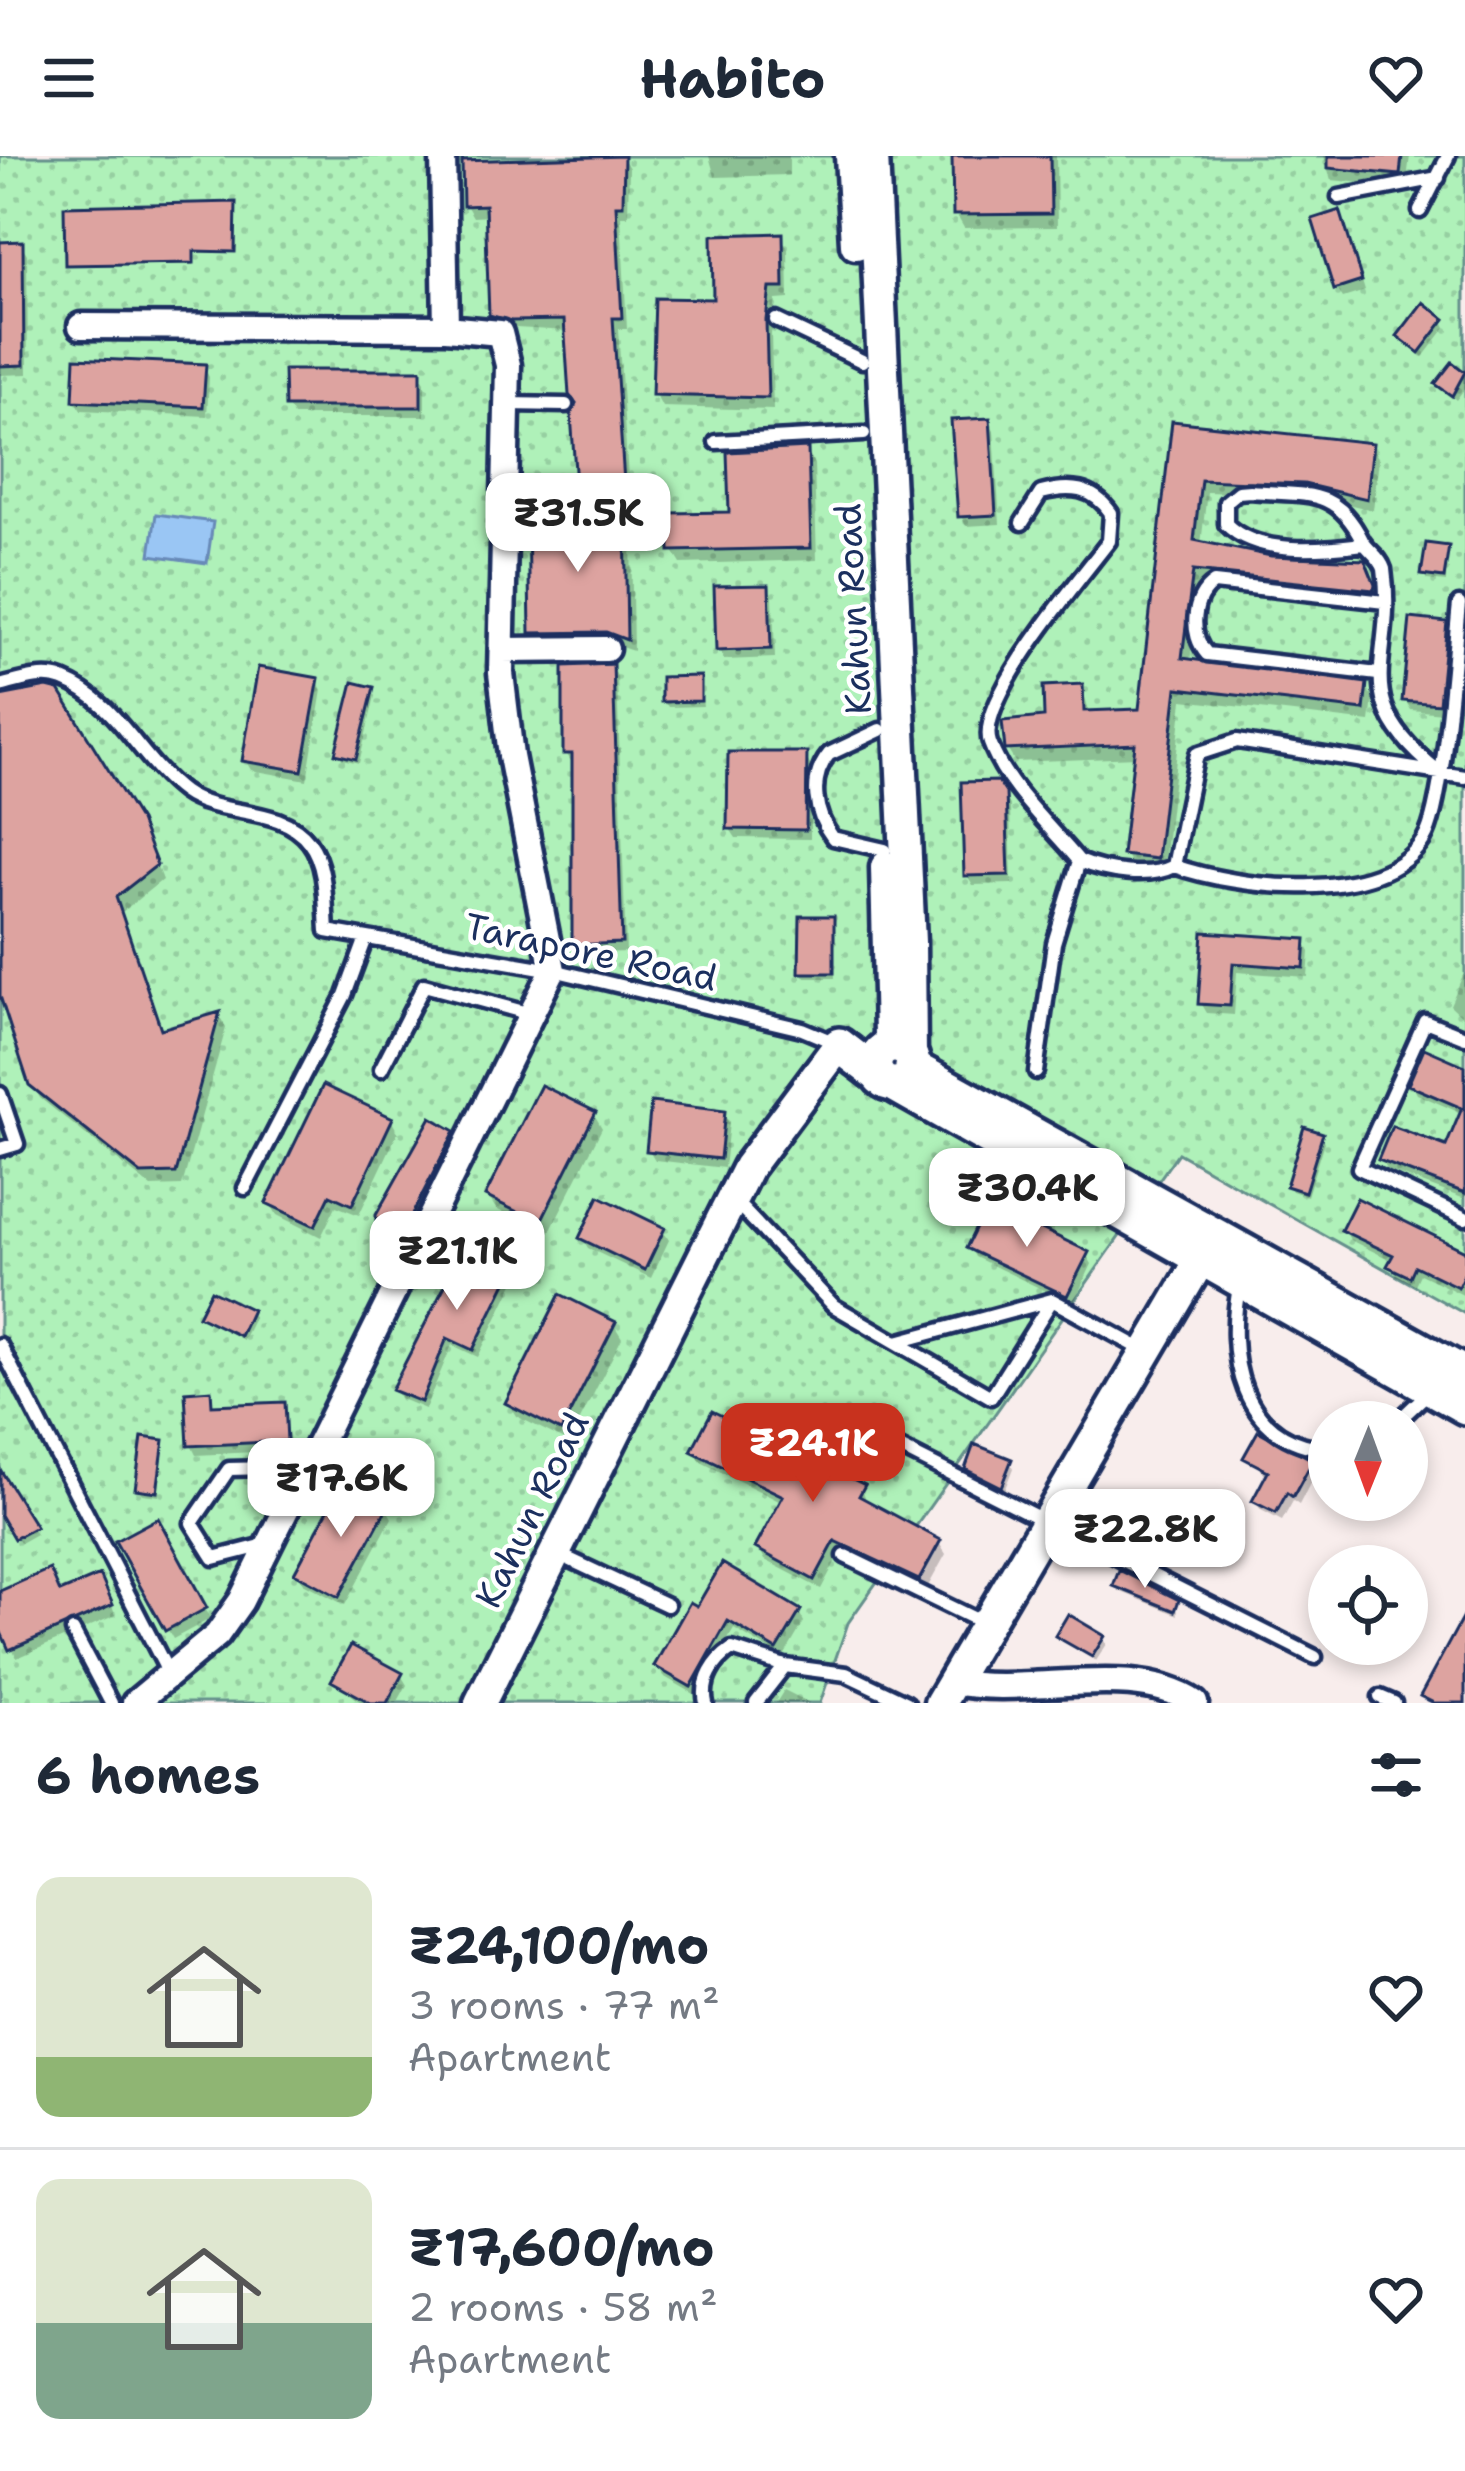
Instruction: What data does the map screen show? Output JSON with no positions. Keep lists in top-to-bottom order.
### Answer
{
  "streets": {
    "street": ["Kahun Road"],
    "lane": ["Tarapore Road"]
  },
  "crossings": [
    ["Kahun Road", "Tarapore Road"]
  ],
  "north": "bottom",
  "page": {
    "header": "Habito",
    "price": [
      "₹31.5K",
      "₹30.4K",
      "₹21.1K",
      "₹24.1K",
      "₹17.6K",
      "₹22.8K"
    ],
    "heading": "6 homes",
    "list": [
      {
        "name": "₹24,100/mo",
        "note": "3 rooms · 77 m² · Apartment"
      },
      {
        "name": "₹17,600/mo",
        "note": "2 rooms · 58 m² · Apartment"
      }
    ]
  }
}
